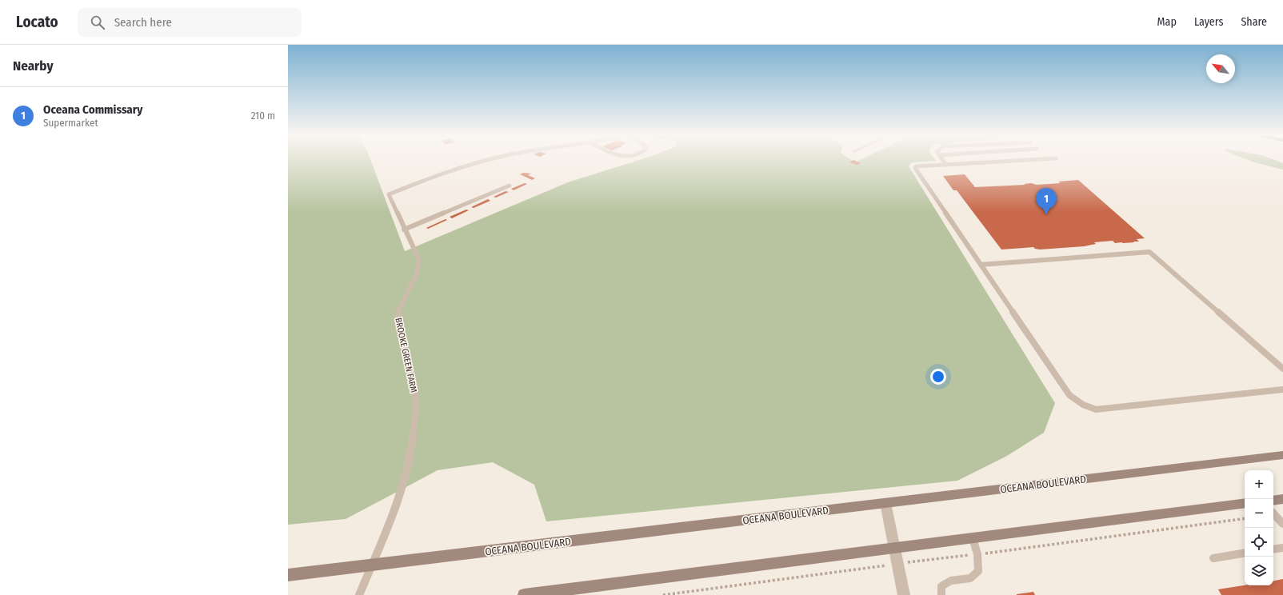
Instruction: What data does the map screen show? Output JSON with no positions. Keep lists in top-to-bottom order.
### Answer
{
  "streets": {
    "main road": ["OCEANA BOULEVARD"],
    "lane": ["BROOKE GREEN FARM"]
  },
  "crossings": [
    ["BROOKE GREEN FARM", "OCEANA BOULEVARD"]
  ],
  "north": "top left",
  "page": {
    "header": "Locato",
    "search": "Search here",
    "nav": ["Map", "Layers", "Share"],
    "heading": "Nearby",
    "list": [
      {
        "mark": "1",
        "name": "Oceana Commissary",
        "note": "Supermarket",
        "value": "210 m"
      }
    ],
    "pins": "1",
    "map_buttons": ["+", "−"]
  }
}
